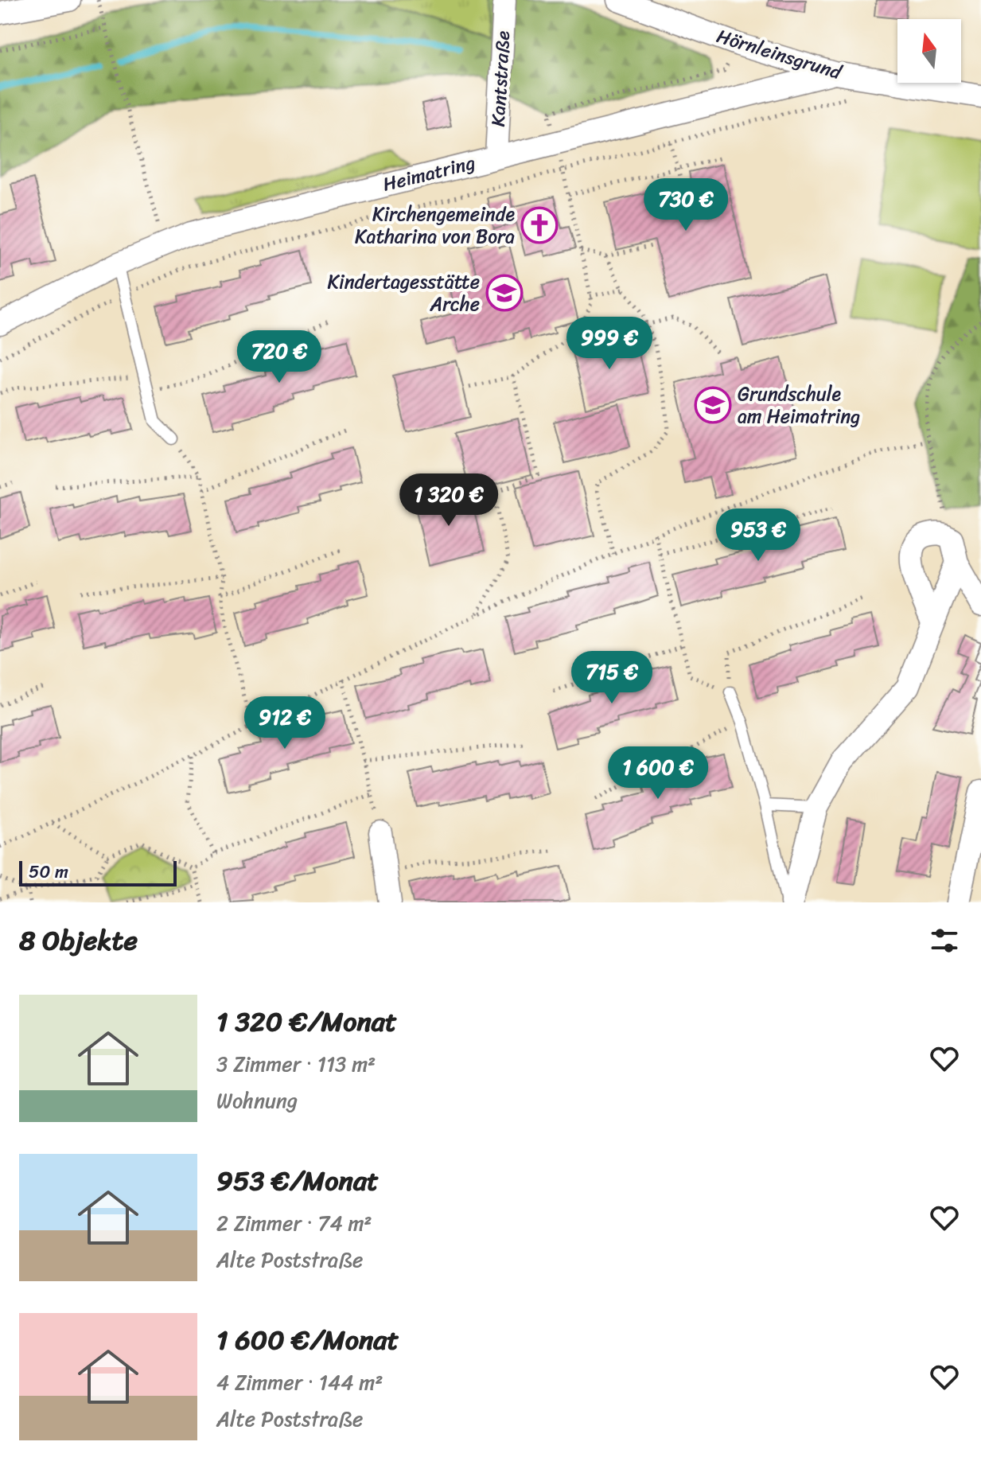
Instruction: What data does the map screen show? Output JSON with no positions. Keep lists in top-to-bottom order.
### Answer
{
  "streets": {
    "street": ["Hörnleinsgrund", "Kantstraße", "Heimatring"]
  },
  "crossings": [
    ["Hörnleinsgrund", "Heimatring"],
    ["Kantstraße", "Heimatring"]
  ],
  "places": {
    "church": ["Kirchengemeinde Katharina von Bora"],
    "school or university": ["Kindertagesstätte Arche", "Grundschule am Heimatring"]
  },
  "scale_bar": "50 m",
  "north": "top",
  "page": {
    "price": [
      "730 €",
      "999 €",
      "720 €",
      "1 320 €",
      "953 €",
      "715 €",
      "912 €",
      "1 600 €"
    ],
    "scale": "50 m",
    "heading": "8 Objekte",
    "list": [
      {
        "name": "1 320 €/Monat",
        "note": "3 Zimmer · 113 m² · Wohnung"
      },
      {
        "name": "953 €/Monat",
        "note": "2 Zimmer · 74 m² · Alte Poststraße"
      },
      {
        "name": "1 600 €/Monat",
        "note": "4 Zimmer · 144 m² · Alte Poststraße"
      }
    ]
  }
}
